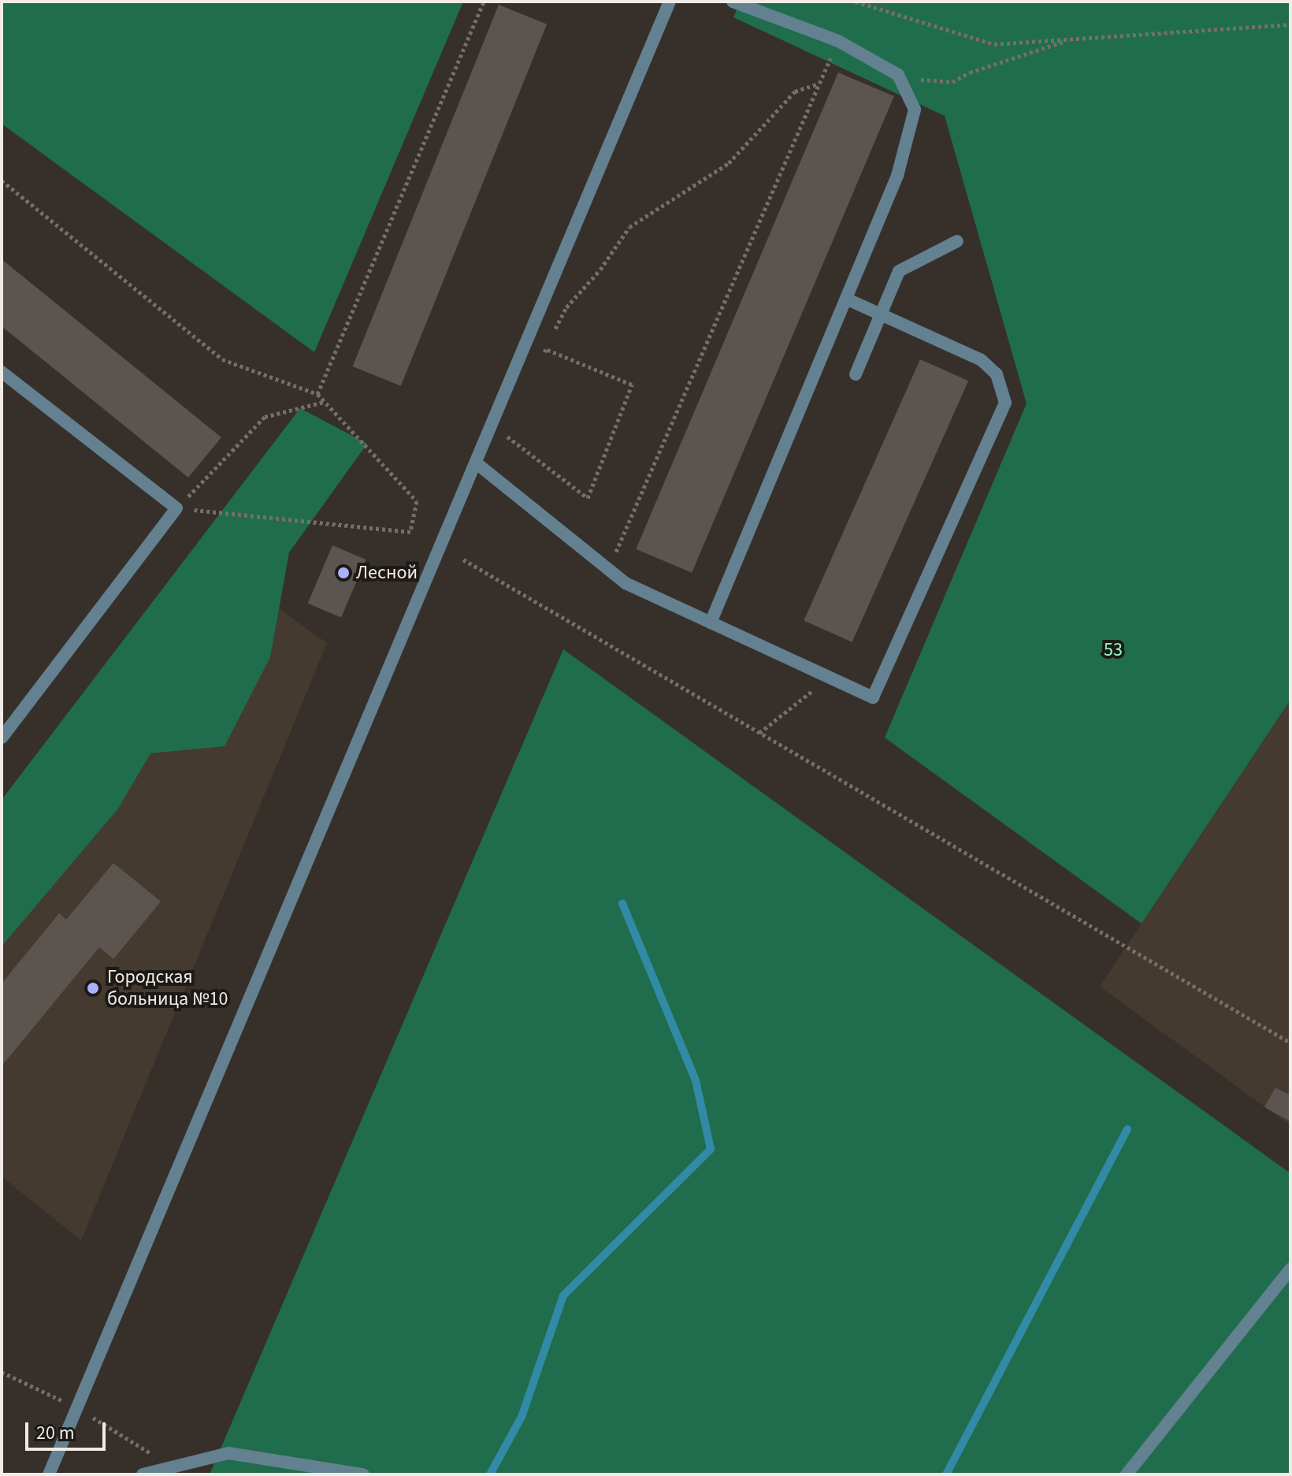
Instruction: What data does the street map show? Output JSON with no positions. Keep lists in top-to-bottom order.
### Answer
{
  "parks": ["53"],
  "places": ["Лесной", "Городская больница №10"],
  "scale_bar": "20 m"
}
